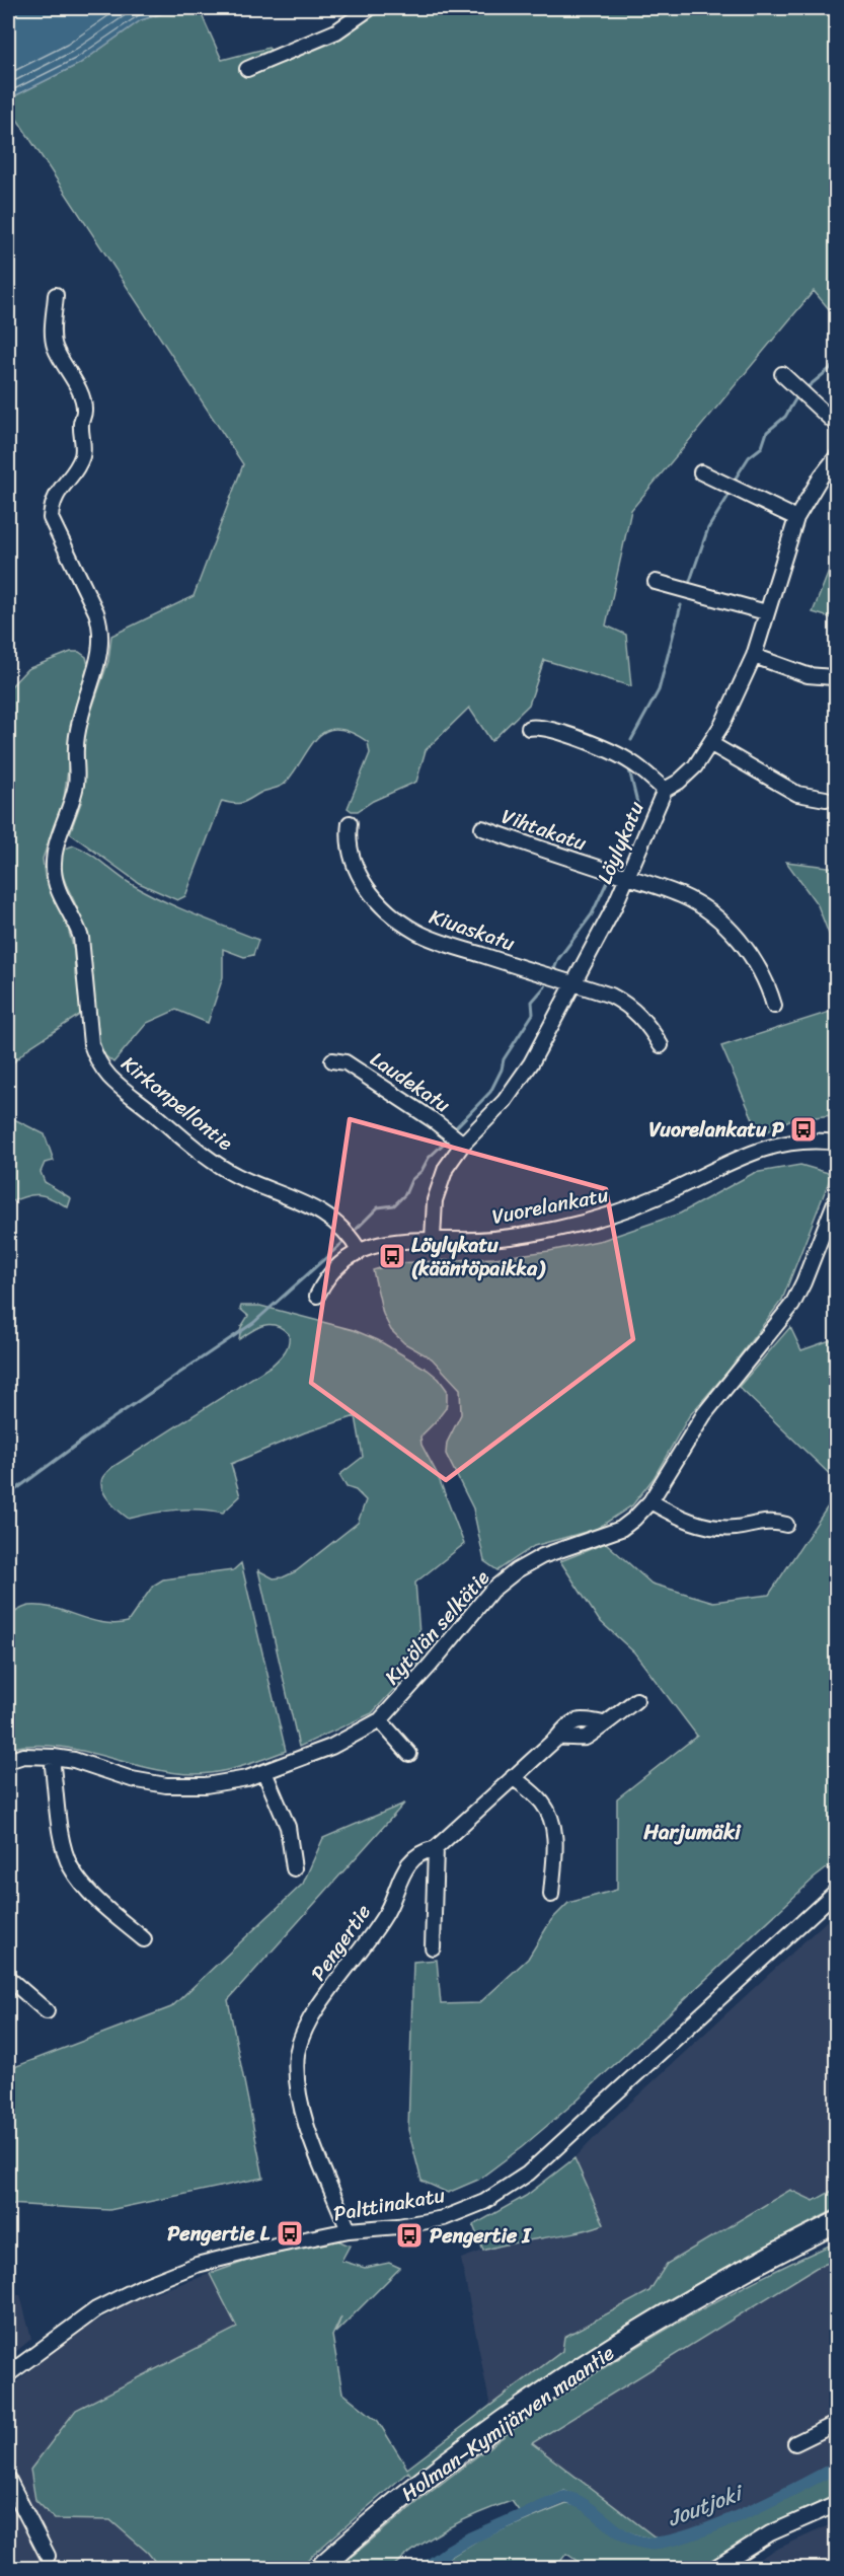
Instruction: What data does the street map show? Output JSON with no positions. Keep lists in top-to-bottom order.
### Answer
{
  "streets": {
    "highway": ["Holman–Kymijärven maantie"],
    "street": [
      "Vihtakatu",
      "Löylykatu",
      "Kiuaskatu",
      "Laudekatu",
      "Kirkonpellontie",
      "Vuorelankatu",
      "Kytölän selkätie",
      "Pengertie",
      "Palttinakatu"
    ]
  },
  "crossings": [
    ["Vihtakatu", "Löylykatu"],
    ["Löylykatu", "Kiuaskatu"],
    ["Löylykatu", "Laudekatu"],
    ["Löylykatu", "Vuorelankatu"],
    ["Kirkonpellontie", "Vuorelankatu"],
    ["Pengertie", "Palttinakatu"]
  ],
  "districts": ["Harjumäki"],
  "water": ["Joutjoki"],
  "places": {
    "bus stop": [
      "Vuorelankatu P",
      "Löylykatu (kääntöpaikka)",
      "Pengertie L",
      "Pengertie I"
    ]
  }
}
